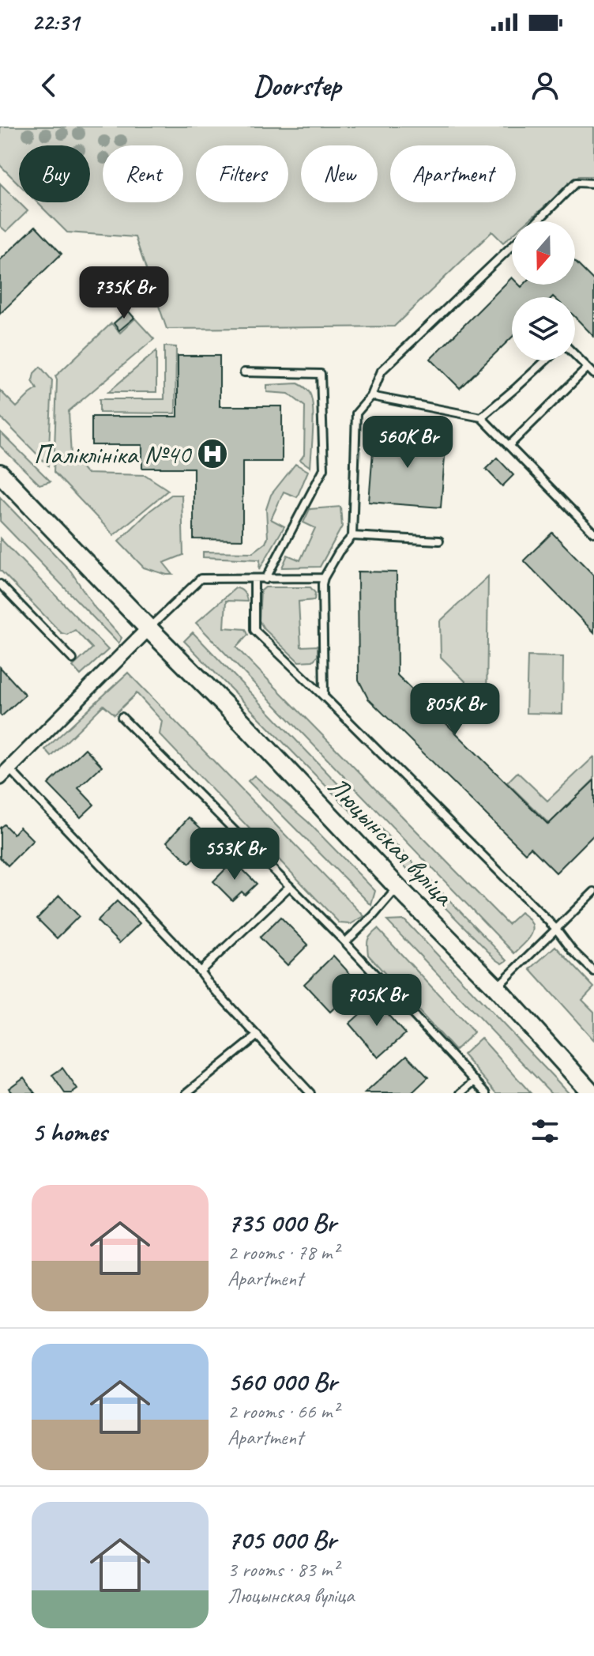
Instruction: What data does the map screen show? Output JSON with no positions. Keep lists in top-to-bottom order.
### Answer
{
  "streets": {
    "main road": ["Люцынская вуліца"]
  },
  "places": {
    "hospital": ["Паліклініка №40"]
  },
  "north": "bottom",
  "page": {
    "status": "22:31",
    "header": "Doorstep",
    "chip": [
      "Buy",
      "Rent",
      "Filters",
      "New",
      "Apartment"
    ],
    "price": [
      "735K Br",
      "560K Br",
      "805K Br",
      "553K Br",
      "705K Br"
    ],
    "heading": "5 homes",
    "list": [
      {
        "name": "735 000 Br",
        "note": "2 rooms · 78 m² · Apartment"
      },
      {
        "name": "560 000 Br",
        "note": "2 rooms · 66 m² · Apartment"
      },
      {
        "name": "705 000 Br",
        "note": "3 rooms · 83 m² · Люцынская вуліца"
      }
    ]
  }
}
